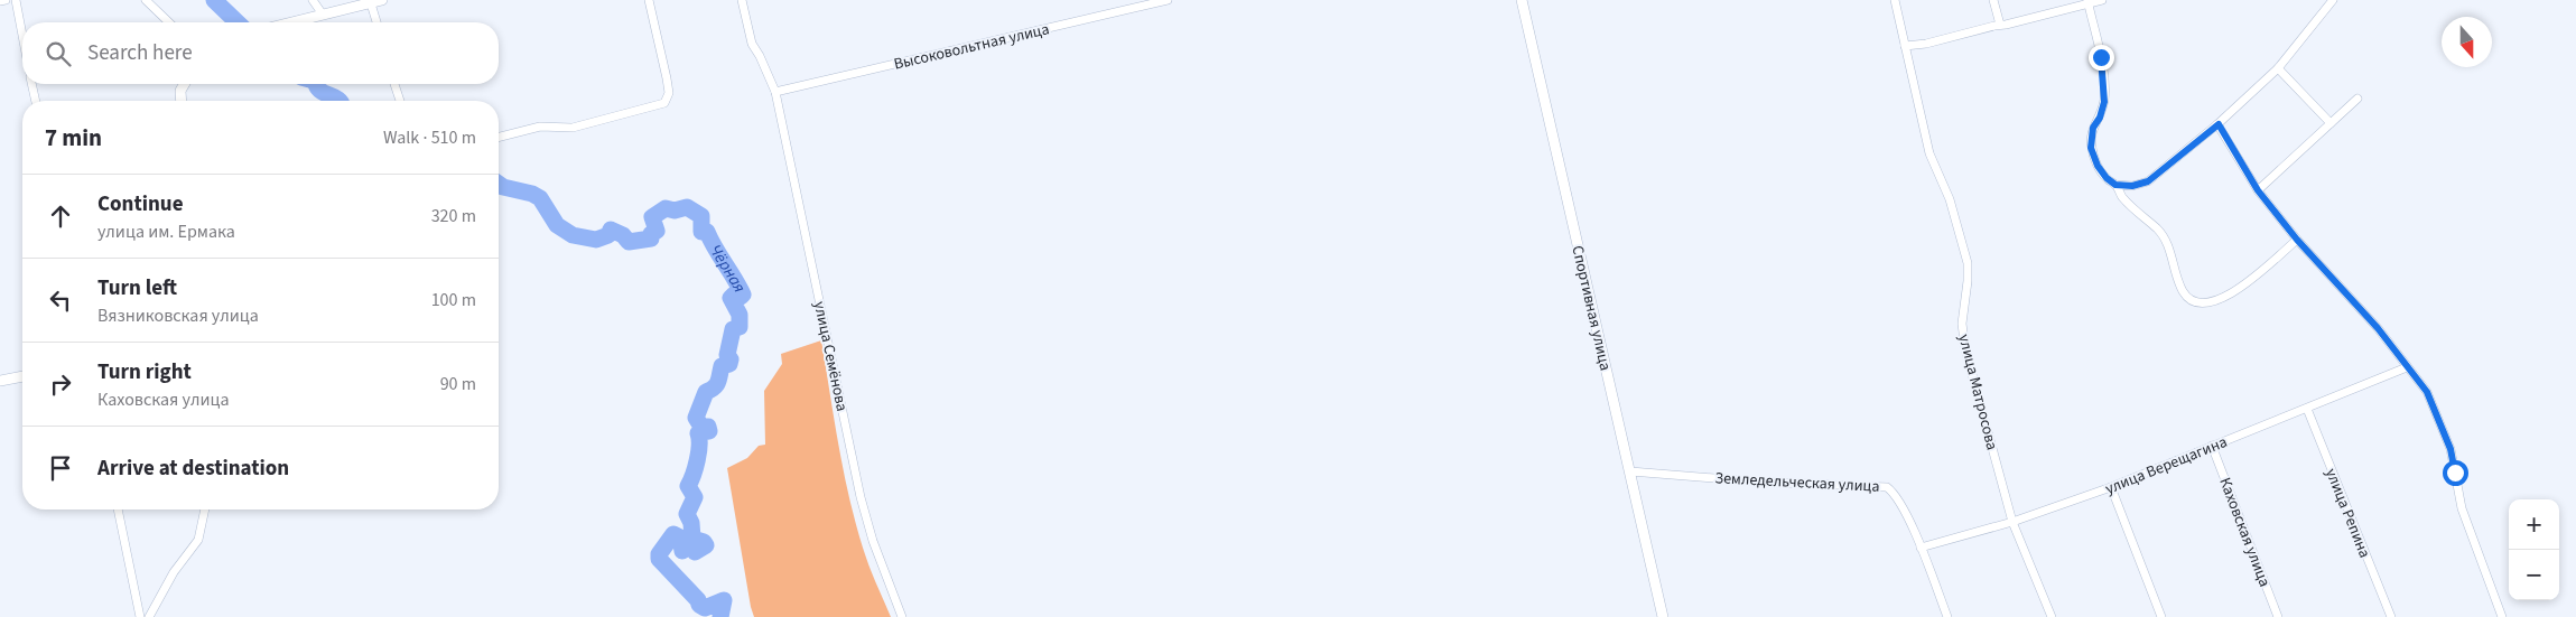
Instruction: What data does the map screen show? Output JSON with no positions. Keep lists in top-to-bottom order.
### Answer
{
  "streets": {
    "street": [
      "Высоковольтная улица",
      "Спортивная улица",
      "улица Семёнова",
      "улица Матросова",
      "улица Верещагина",
      "Земледельческая улица",
      "улица Репина",
      "Каховская улица"
    ]
  },
  "crossings": [
    ["Высоковольтная улица", "улица Семёнова"],
    ["Спортивная улица", "Земледельческая улица"],
    ["улица Матросова", "улица Верещагина"],
    ["улица Верещагина", "Земледельческая улица"],
    ["улица Верещагина", "улица Репина"],
    ["улица Верещагина", "Каховская улица"]
  ],
  "water": ["Чёрная"],
  "north": "bottom",
  "page": {
    "search": "Search here",
    "heading": ["7 min", "Walk · 510 m"],
    "list": [
      ["Continue", "улица им. Ермака", "320 m"],
      ["Turn left", "Вязниковская улица", "100 m"],
      ["Turn right", "Каховская улица", "90 m"],
      "Arrive at destination"
    ],
    "map_buttons": ["+", "−"]
  }
}
